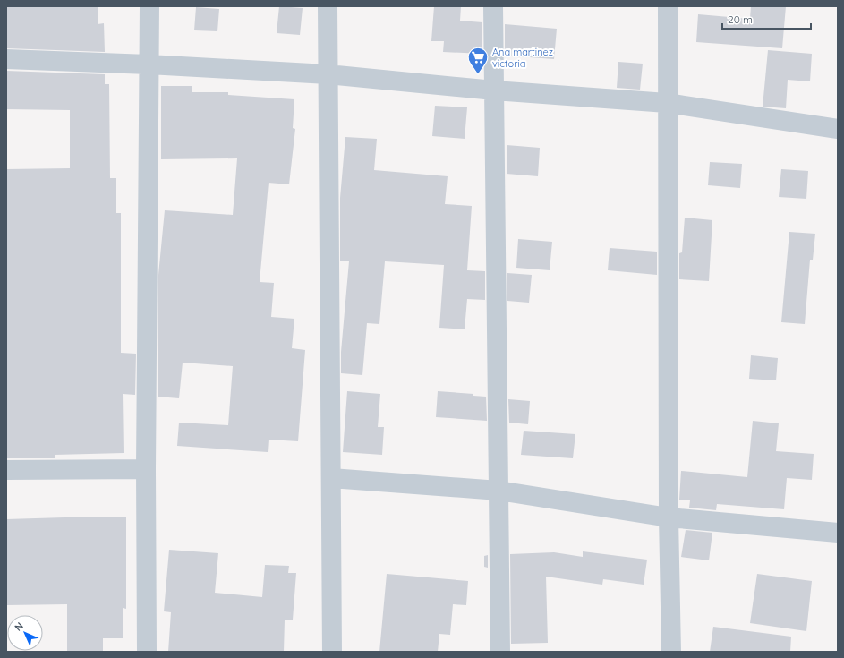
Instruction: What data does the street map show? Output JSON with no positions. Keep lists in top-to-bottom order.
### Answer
{
  "places": {
    "supermarket": ["Ana martinez victoria"]
  },
  "scale_bar": "20 m",
  "north": "top left"
}
